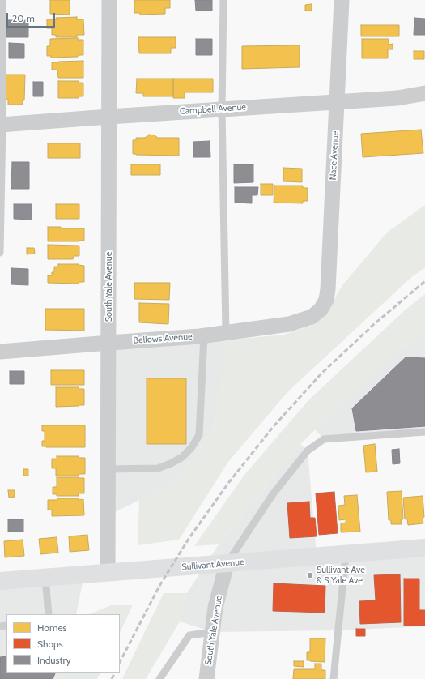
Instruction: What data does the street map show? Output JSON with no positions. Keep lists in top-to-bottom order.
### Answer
{
  "streets": {
    "street": [
      "Campbell Avenue",
      "Nace Avenue",
      "South Yale Avenue",
      "Bellows Avenue",
      "Sullivant Avenue"
    ]
  },
  "crossings": [
    ["Campbell Avenue", "Nace Avenue"],
    ["Campbell Avenue", "South Yale Avenue"],
    ["Nace Avenue", "Bellows Avenue"],
    ["South Yale Avenue", "Bellows Avenue"],
    ["South Yale Avenue", "Sullivant Avenue"]
  ],
  "places": ["Sullivant Ave & S Yale Ave"],
  "legend": ["Homes", "Shops", "Industry"],
  "scale_bar": "20 m"
}
